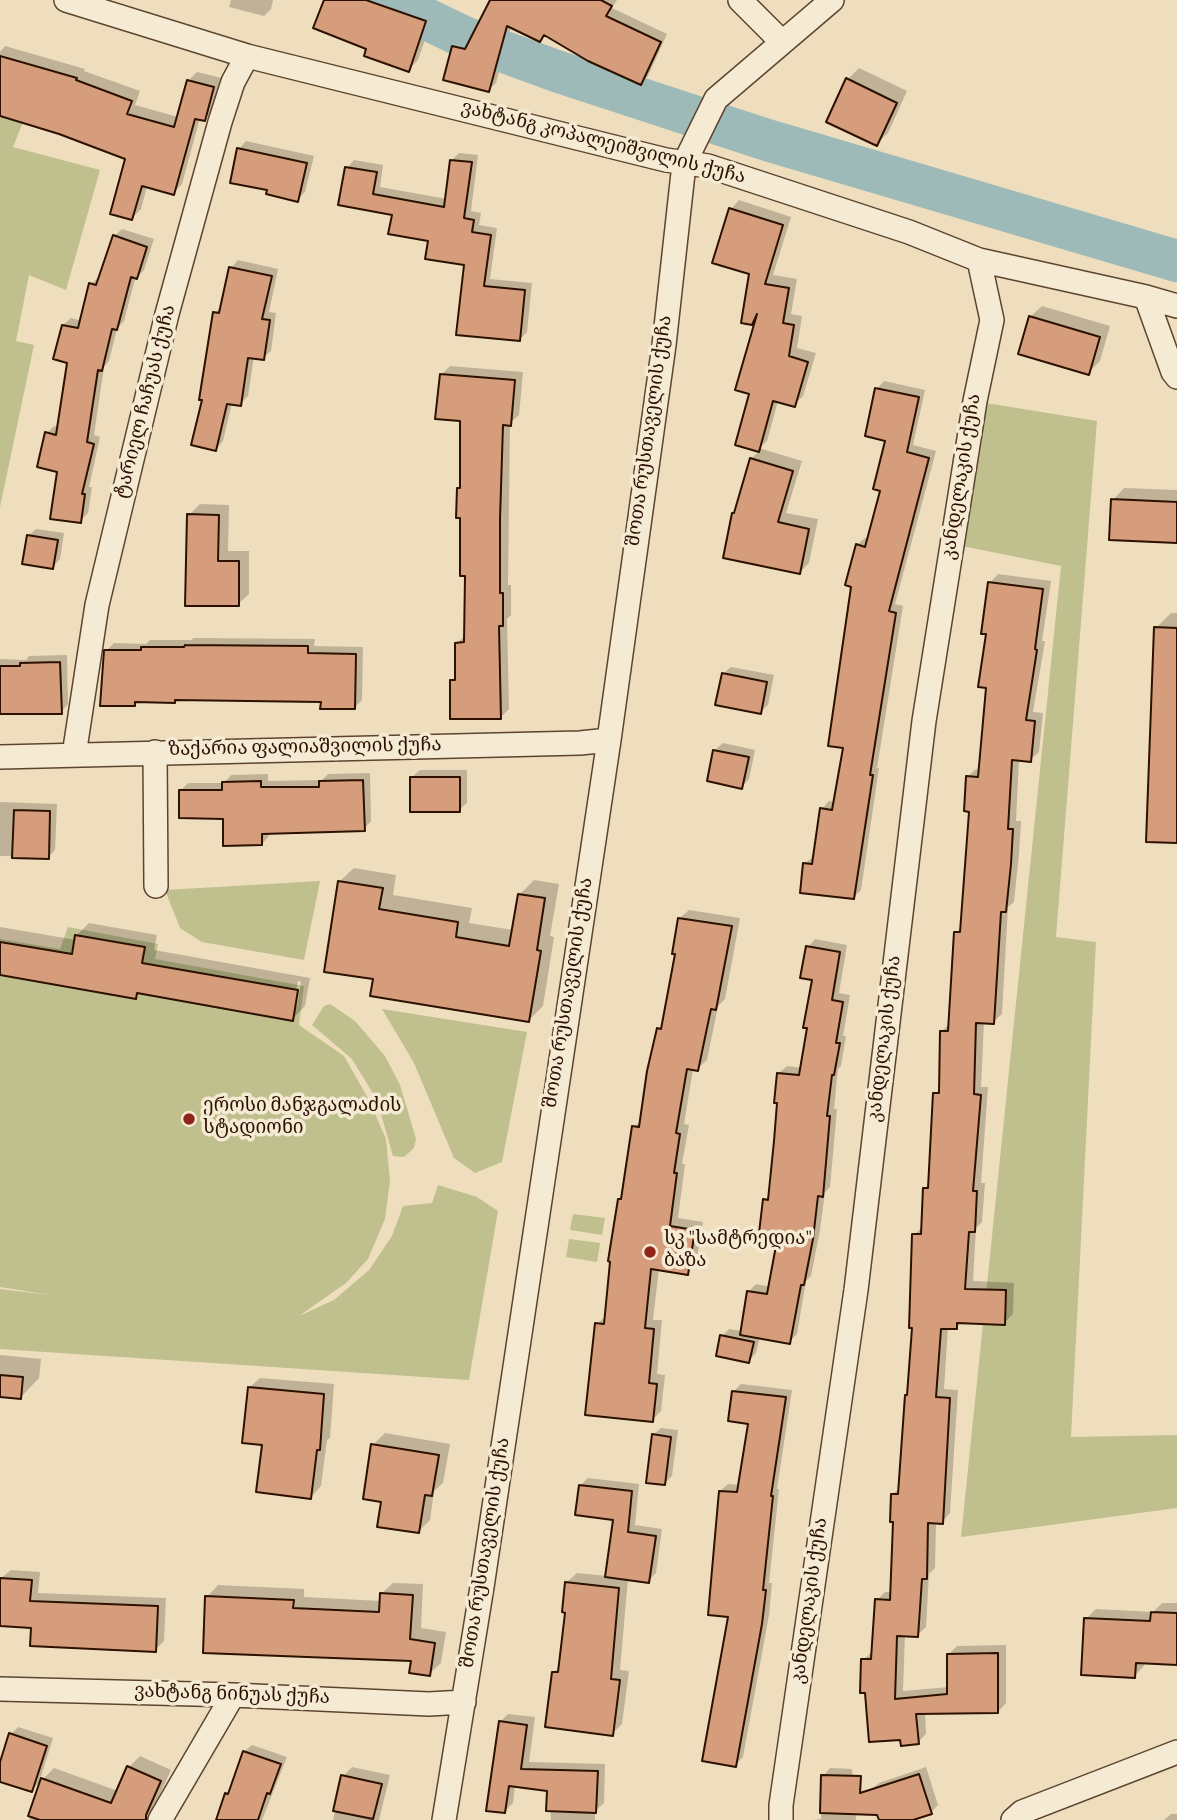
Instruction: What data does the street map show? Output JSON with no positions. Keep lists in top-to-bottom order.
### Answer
{
  "streets": {
    "street": [
      "ვახტანგ კოპალეიშვილის ქუჩა",
      "ტარიელ ჩაჩუას ქუჩა",
      "შოთა რუსთაველის ქუჩა",
      "კანდელაკის ქუჩა",
      "ზაქარია ფალიაშვილის ქუჩა",
      "ვახტანგ ნინუას ქუჩა"
    ]
  },
  "crossings": [
    ["ვახტანგ კოპალეიშვილის ქუჩა", "ტარიელ ჩაჩუას ქუჩა"],
    ["ვახტანგ კოპალეიშვილის ქუჩა", "შოთა რუსთაველის ქუჩა"],
    ["ვახტანგ კოპალეიშვილის ქუჩა", "კანდელაკის ქუჩა"],
    ["ტარიელ ჩაჩუას ქუჩა", "ზაქარია ფალიაშვილის ქუჩა"],
    ["შოთა რუსთაველის ქუჩა", "ზაქარია ფალიაშვილის ქუჩა"],
    ["შოთა რუსთაველის ქუჩა", "ვახტანგ ნინუას ქუჩა"]
  ],
  "places": ["ეროსი მანჯგალაძის სტადიონი", "სკ \"სამტრედია\" ბაზა"]
}
